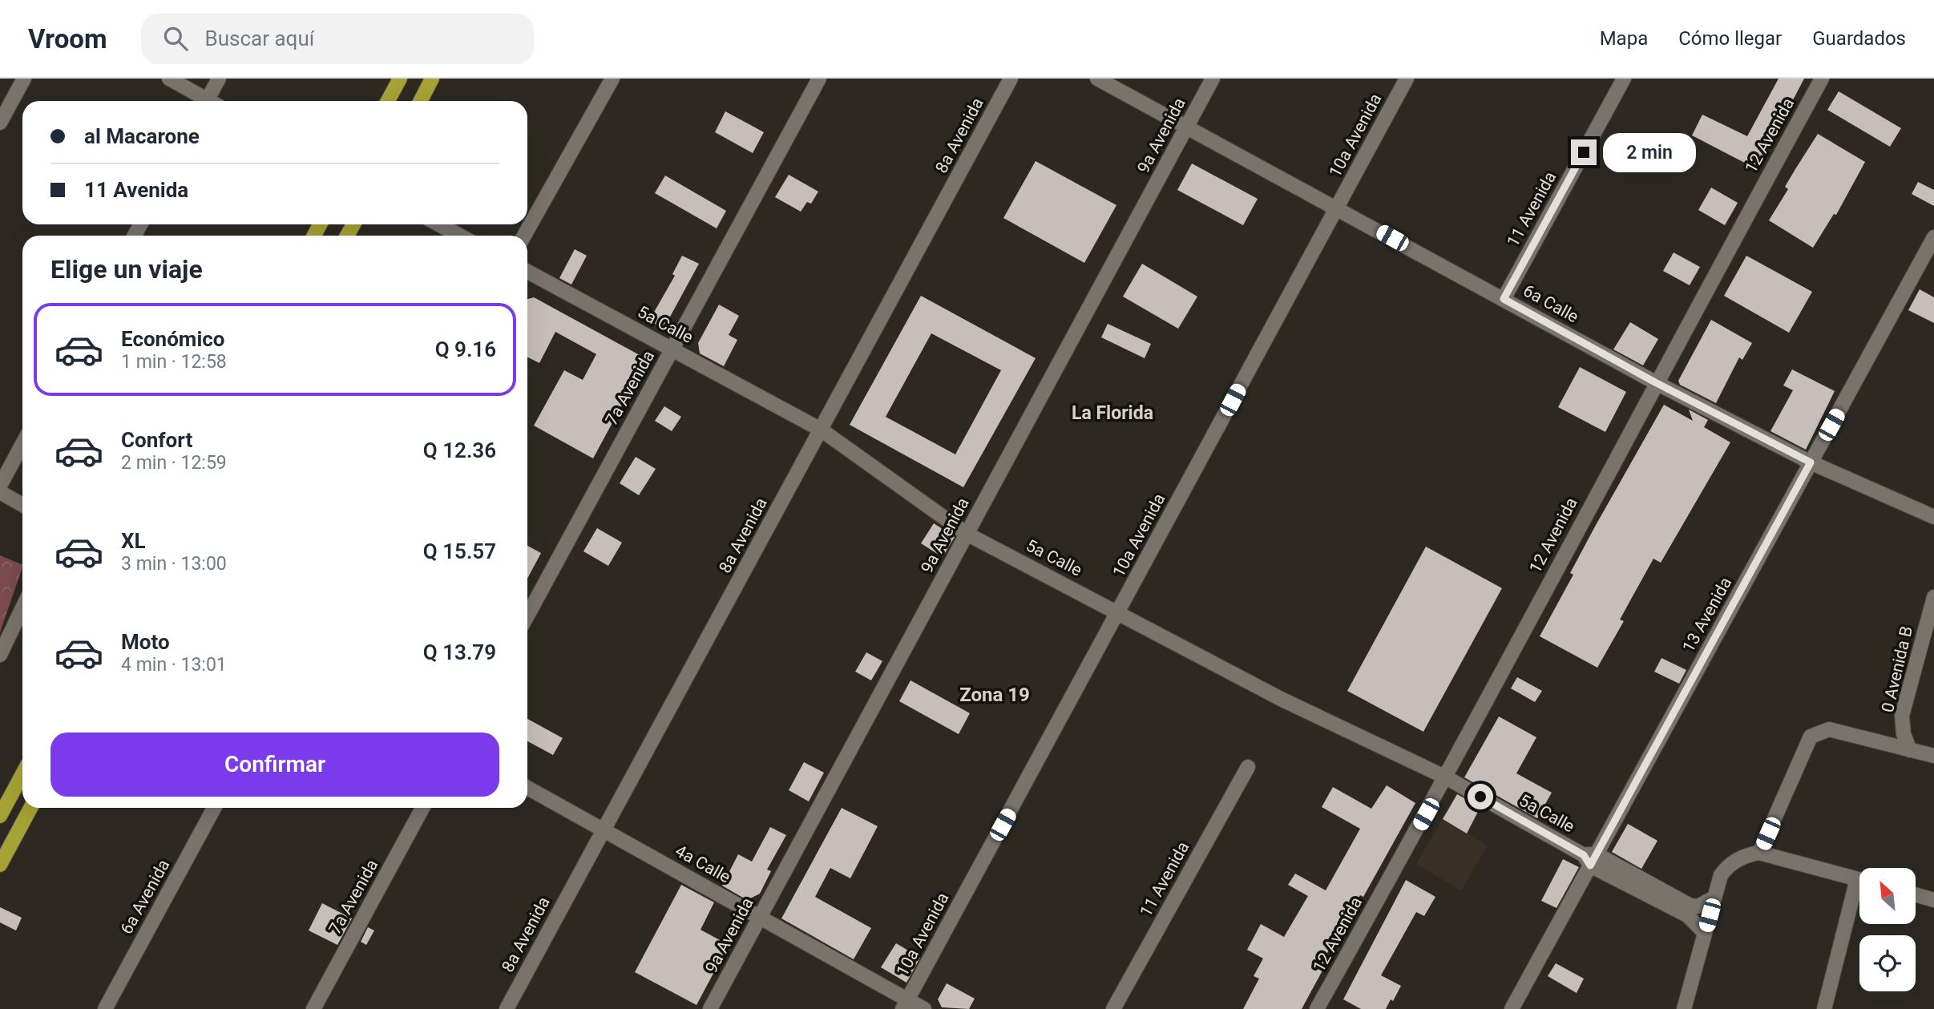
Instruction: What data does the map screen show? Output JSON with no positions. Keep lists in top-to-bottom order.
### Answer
{
  "streets": {
    "street": [
      "8a Avenida",
      "9a Avenida",
      "10a Avenida",
      "12 Avenida",
      "11 Avenida",
      "6a Calle",
      "5a Calle",
      "7a Avenida",
      "13 Avenida",
      "0 Avenida B",
      "4a Calle",
      "6a Avenida"
    ]
  },
  "crossings": [
    ["8a Avenida", "5a Calle"],
    ["8a Avenida", "4a Calle"],
    ["9a Avenida", "6a Calle"],
    ["9a Avenida", "5a Calle"],
    ["9a Avenida", "4a Calle"],
    ["10a Avenida", "6a Calle"],
    ["10a Avenida", "5a Calle"],
    ["10a Avenida", "4a Calle"],
    ["12 Avenida", "6a Calle"],
    ["12 Avenida", "5a Calle"],
    ["11 Avenida", "6a Calle"],
    ["6a Calle", "13 Avenida"],
    ["5a Calle", "7a Avenida"],
    ["5a Calle", "13 Avenida"]
  ],
  "districts": ["La Florida", "Zona 19"],
  "north": "top left",
  "page": {
    "header": "Vroom",
    "search": "Buscar aquí",
    "nav": ["Mapa", "Cómo llegar", "Guardados"],
    "banner": ["al Macarone", "11 Avenida"],
    "bubble": "2 min",
    "heading": "Elige un viaje",
    "list": [
      {
        "name": "Económico",
        "note": "1 min · 12:58",
        "value": "Q 9.16"
      },
      {
        "name": "Confort",
        "note": "2 min · 12:59",
        "value": "Q 12.36"
      },
      {
        "name": "XL",
        "note": "3 min · 13:00",
        "value": "Q 15.57"
      },
      {
        "name": "Moto",
        "note": "4 min · 13:01",
        "value": "Q 13.79"
      }
    ],
    "buttons": "Confirmar"
  }
}
